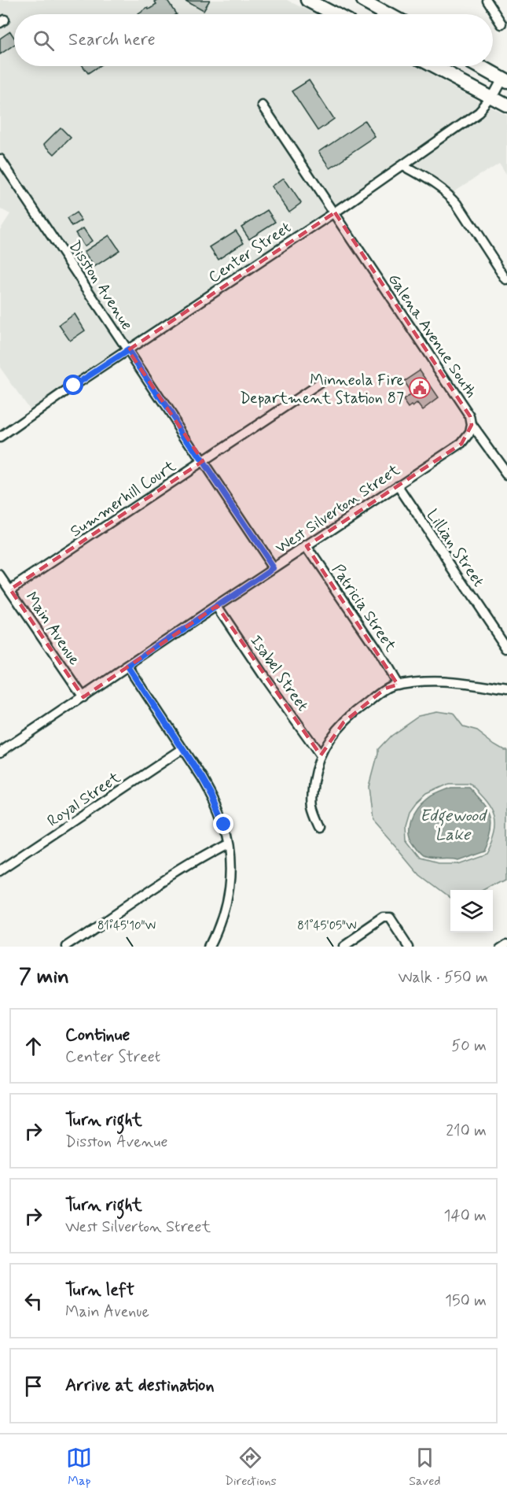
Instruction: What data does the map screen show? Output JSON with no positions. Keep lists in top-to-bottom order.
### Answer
{
  "streets": {
    "street": [
      "Center Street",
      "Disston Avenue",
      "Galena Avenue South",
      "Summerhill Court",
      "West Silverton Street",
      "Lillian Street",
      "Patricia Street",
      "Main Avenue",
      "Isabel Street",
      "Royal Street"
    ]
  },
  "crossings": [
    ["Center Street", "Disston Avenue"],
    ["Center Street", "Galena Avenue South"],
    ["Disston Avenue", "Summerhill Court"],
    ["Disston Avenue", "West Silverton Street"],
    ["Galena Avenue South", "West Silverton Street"],
    ["Summerhill Court", "Main Avenue"],
    ["West Silverton Street", "Lillian Street"],
    ["West Silverton Street", "Patricia Street"],
    ["West Silverton Street", "Main Avenue"],
    ["West Silverton Street", "Isabel Street"]
  ],
  "water": ["Edgewood Lake"],
  "places": {
    "public building": ["Minneola Fire Department Station 87"]
  },
  "page": {
    "search": "Search here",
    "heading": ["7 min", "Walk · 550 m"],
    "list": [
      ["Continue", "Center Street", "50 m"],
      ["Turn right", "Disston Avenue", "210 m"],
      ["Turn right", "West Silverton Street", "140 m"],
      ["Turn left", "Main Avenue", "150 m"],
      "Arrive at destination"
    ],
    "nav": ["Map", "Directions", "Saved"]
  },
  "coordinates": ["81°45'10\"W", "81°45'05\"W"]
}
